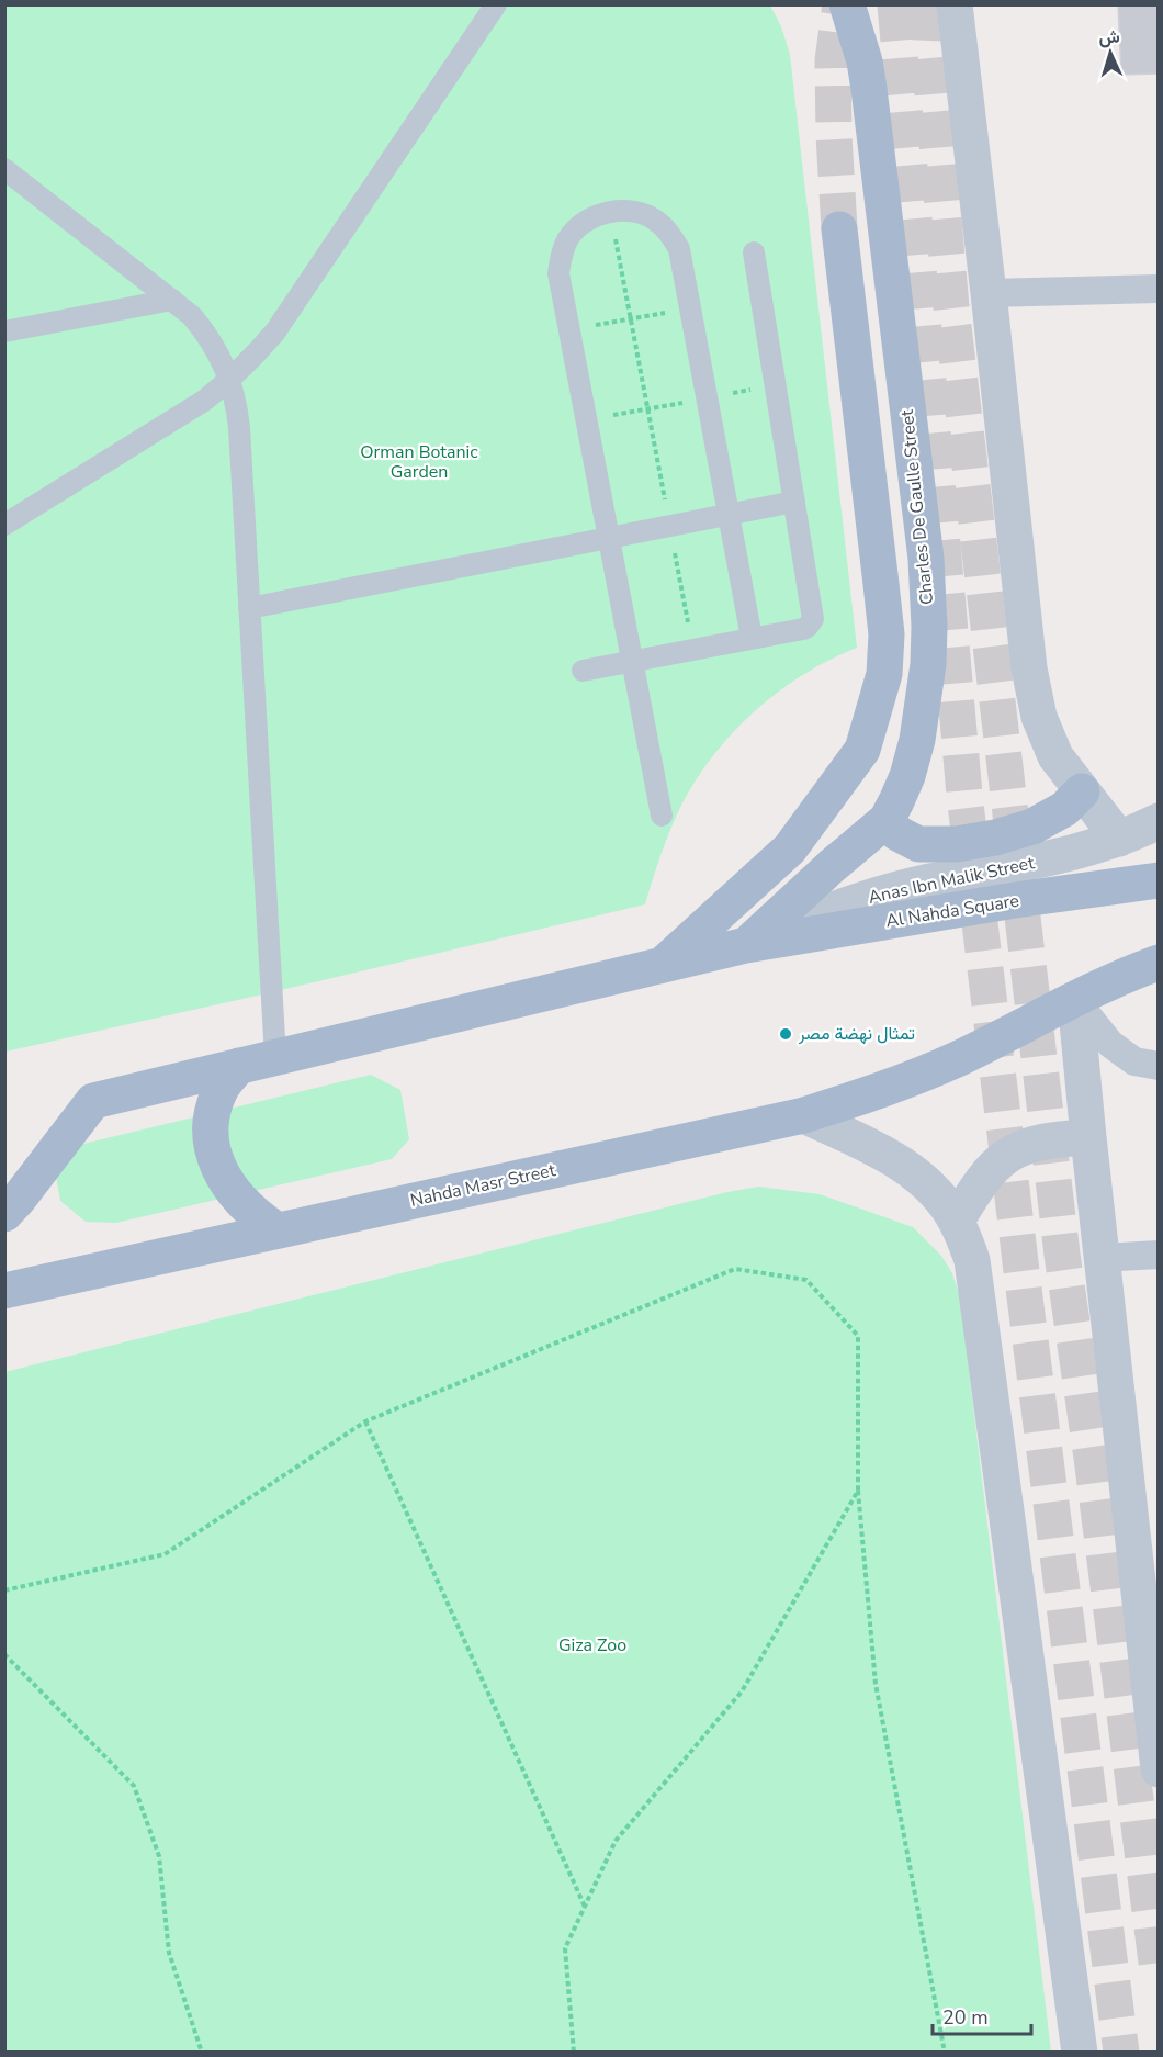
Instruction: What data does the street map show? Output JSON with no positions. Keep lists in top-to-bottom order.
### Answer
{
  "streets": {
    "main road": ["Charles De Gaulle Street", "Al Nahda Square", "Nahda Masr Street"],
    "street": ["Anas Ibn Malik Street"]
  },
  "crossings": [
    ["Charles De Gaulle Street", "Anas Ibn Malik Street"],
    ["Charles De Gaulle Street", "Al Nahda Square"],
    ["Anas Ibn Malik Street", "Al Nahda Square"]
  ],
  "parks": ["Orman Botanic Garden", "Giza Zoo"],
  "places": ["تمثال نهضة مصر"],
  "scale_bar": "20 m",
  "north": "top"
}
